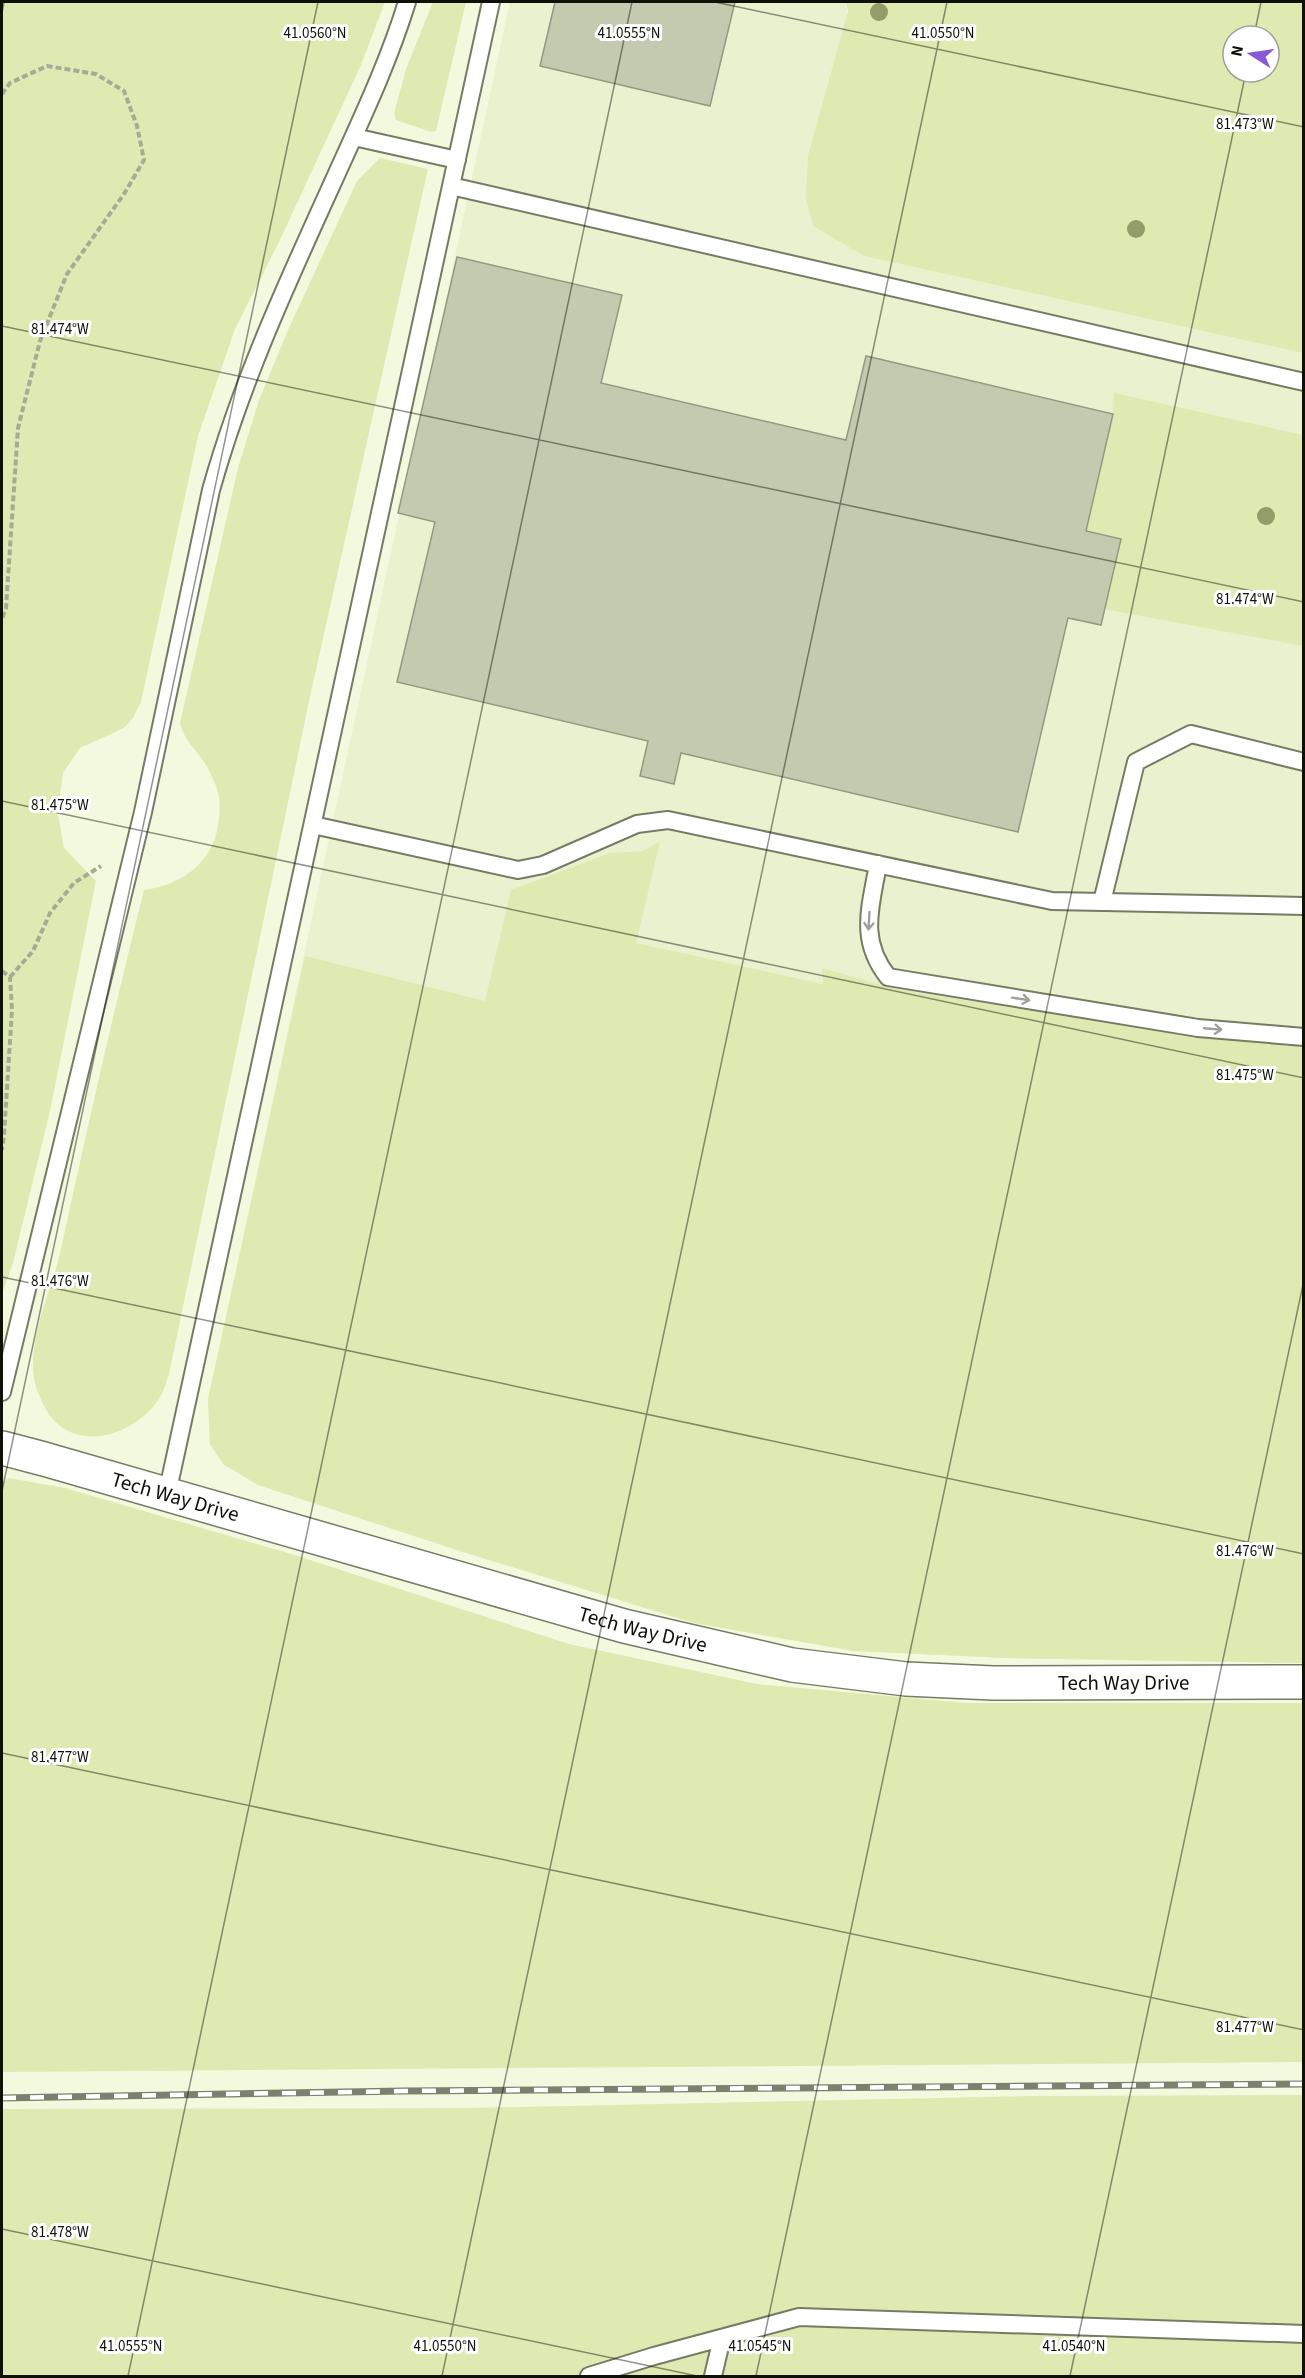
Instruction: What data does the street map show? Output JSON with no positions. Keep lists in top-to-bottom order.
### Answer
{
  "streets": {
    "street": ["Tech Way Drive"]
  },
  "north": "left",
  "coordinates": [
    "41.0560°N",
    "41.0555°N",
    "41.0550°N",
    "81.473°W",
    "81.474°W",
    "81.475°W",
    "81.476°W",
    "81.477°W",
    "81.478°W",
    "41.0545°N",
    "41.0540°N"
  ]
}
